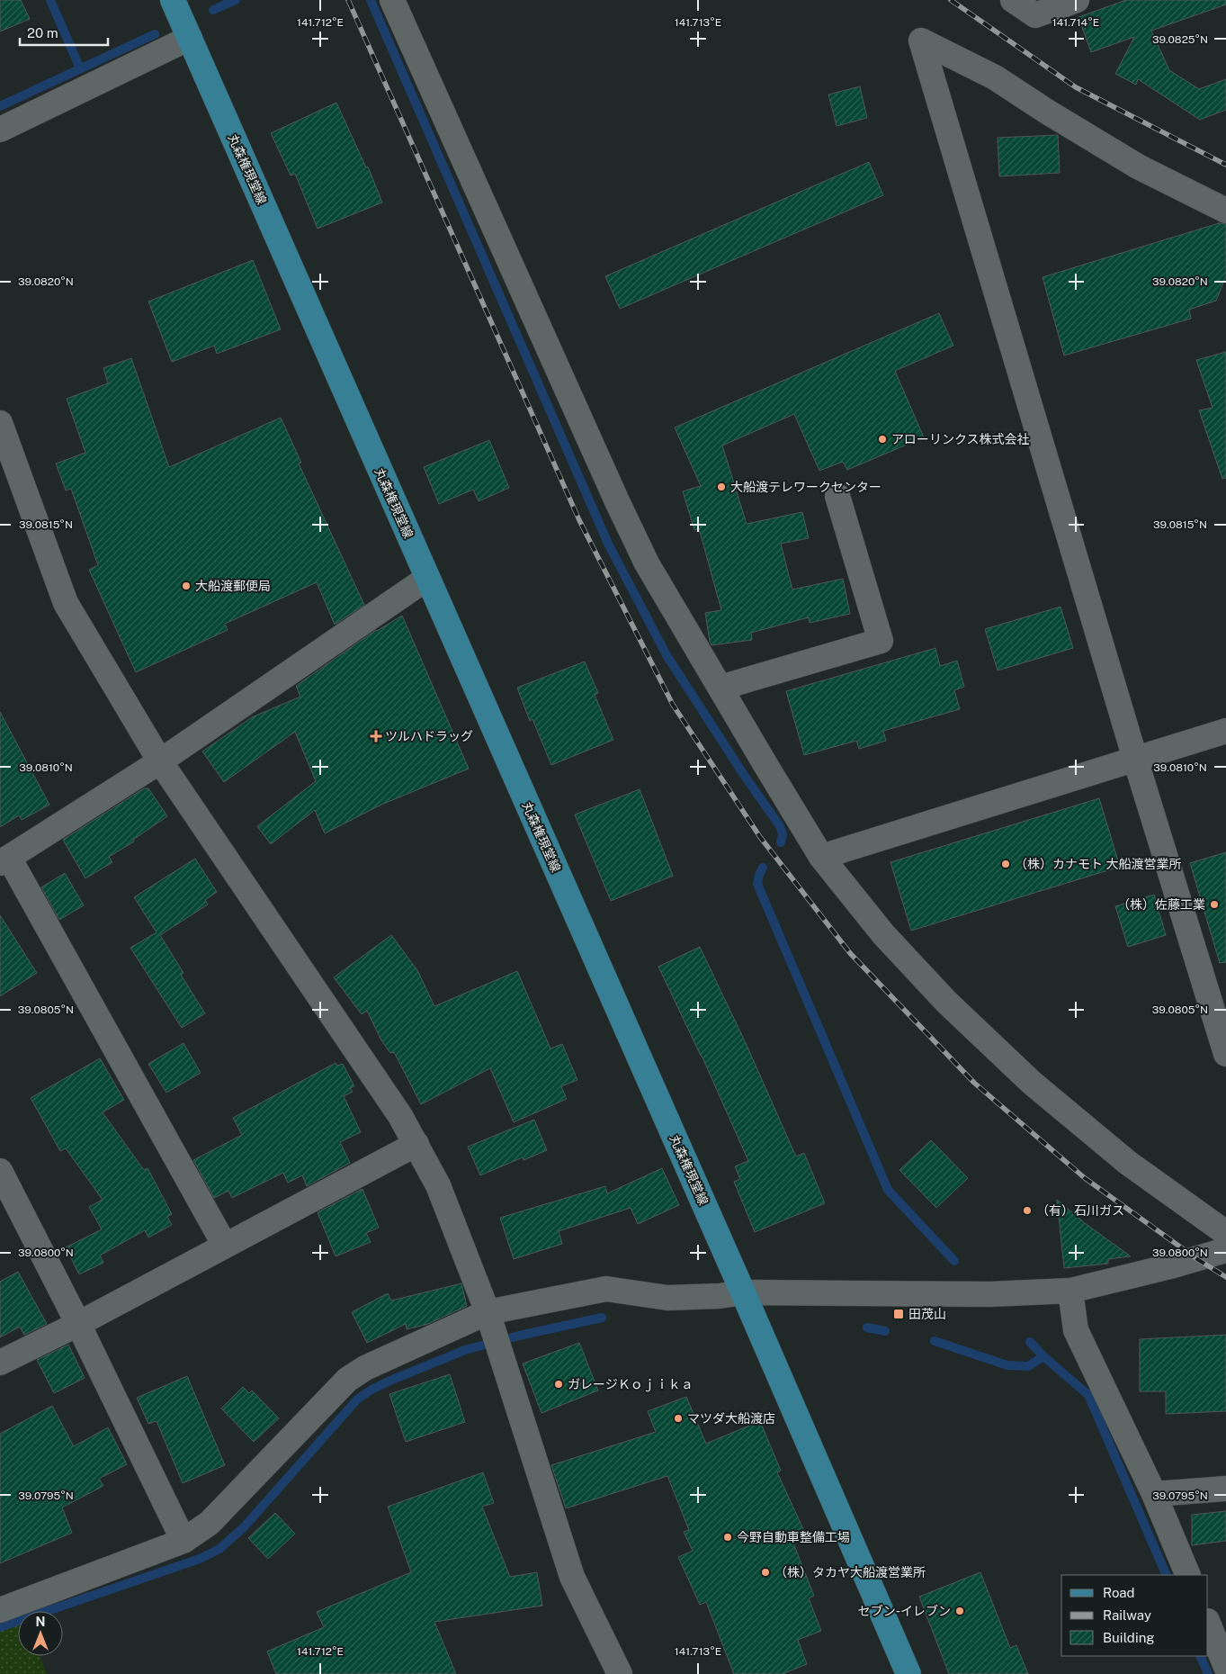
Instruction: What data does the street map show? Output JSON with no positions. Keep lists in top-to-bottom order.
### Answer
{
  "streets": {
    "main road": ["丸森権現堂線"]
  },
  "places": {
    "other": [
      "アローリンクス株式会社",
      "大船渡テレワークセンター",
      "大船渡郵便局",
      "（株）カナモト 大船渡営業所",
      "（株）佐藤工業",
      "（有）石川ガス",
      "ガレージＫｏｊｉｋａ",
      "マツダ大船渡店",
      "今野自動車整備工場",
      "（株）タカヤ大船渡営業所",
      "セブン-イレブン"
    ],
    "health": ["ツルハドラッグ"],
    "transit": ["田茂山"]
  },
  "legend": ["Road", "Railway", "Building"],
  "scale_bar": "20 m",
  "north": "top",
  "coordinates": [
    "141.712°E",
    "141.713°E",
    "141.714°E",
    "39.0825°N",
    "39.0820°N",
    "39.0815°N",
    "39.0810°N",
    "39.0805°N",
    "39.0800°N",
    "39.0795°N"
  ]
}
